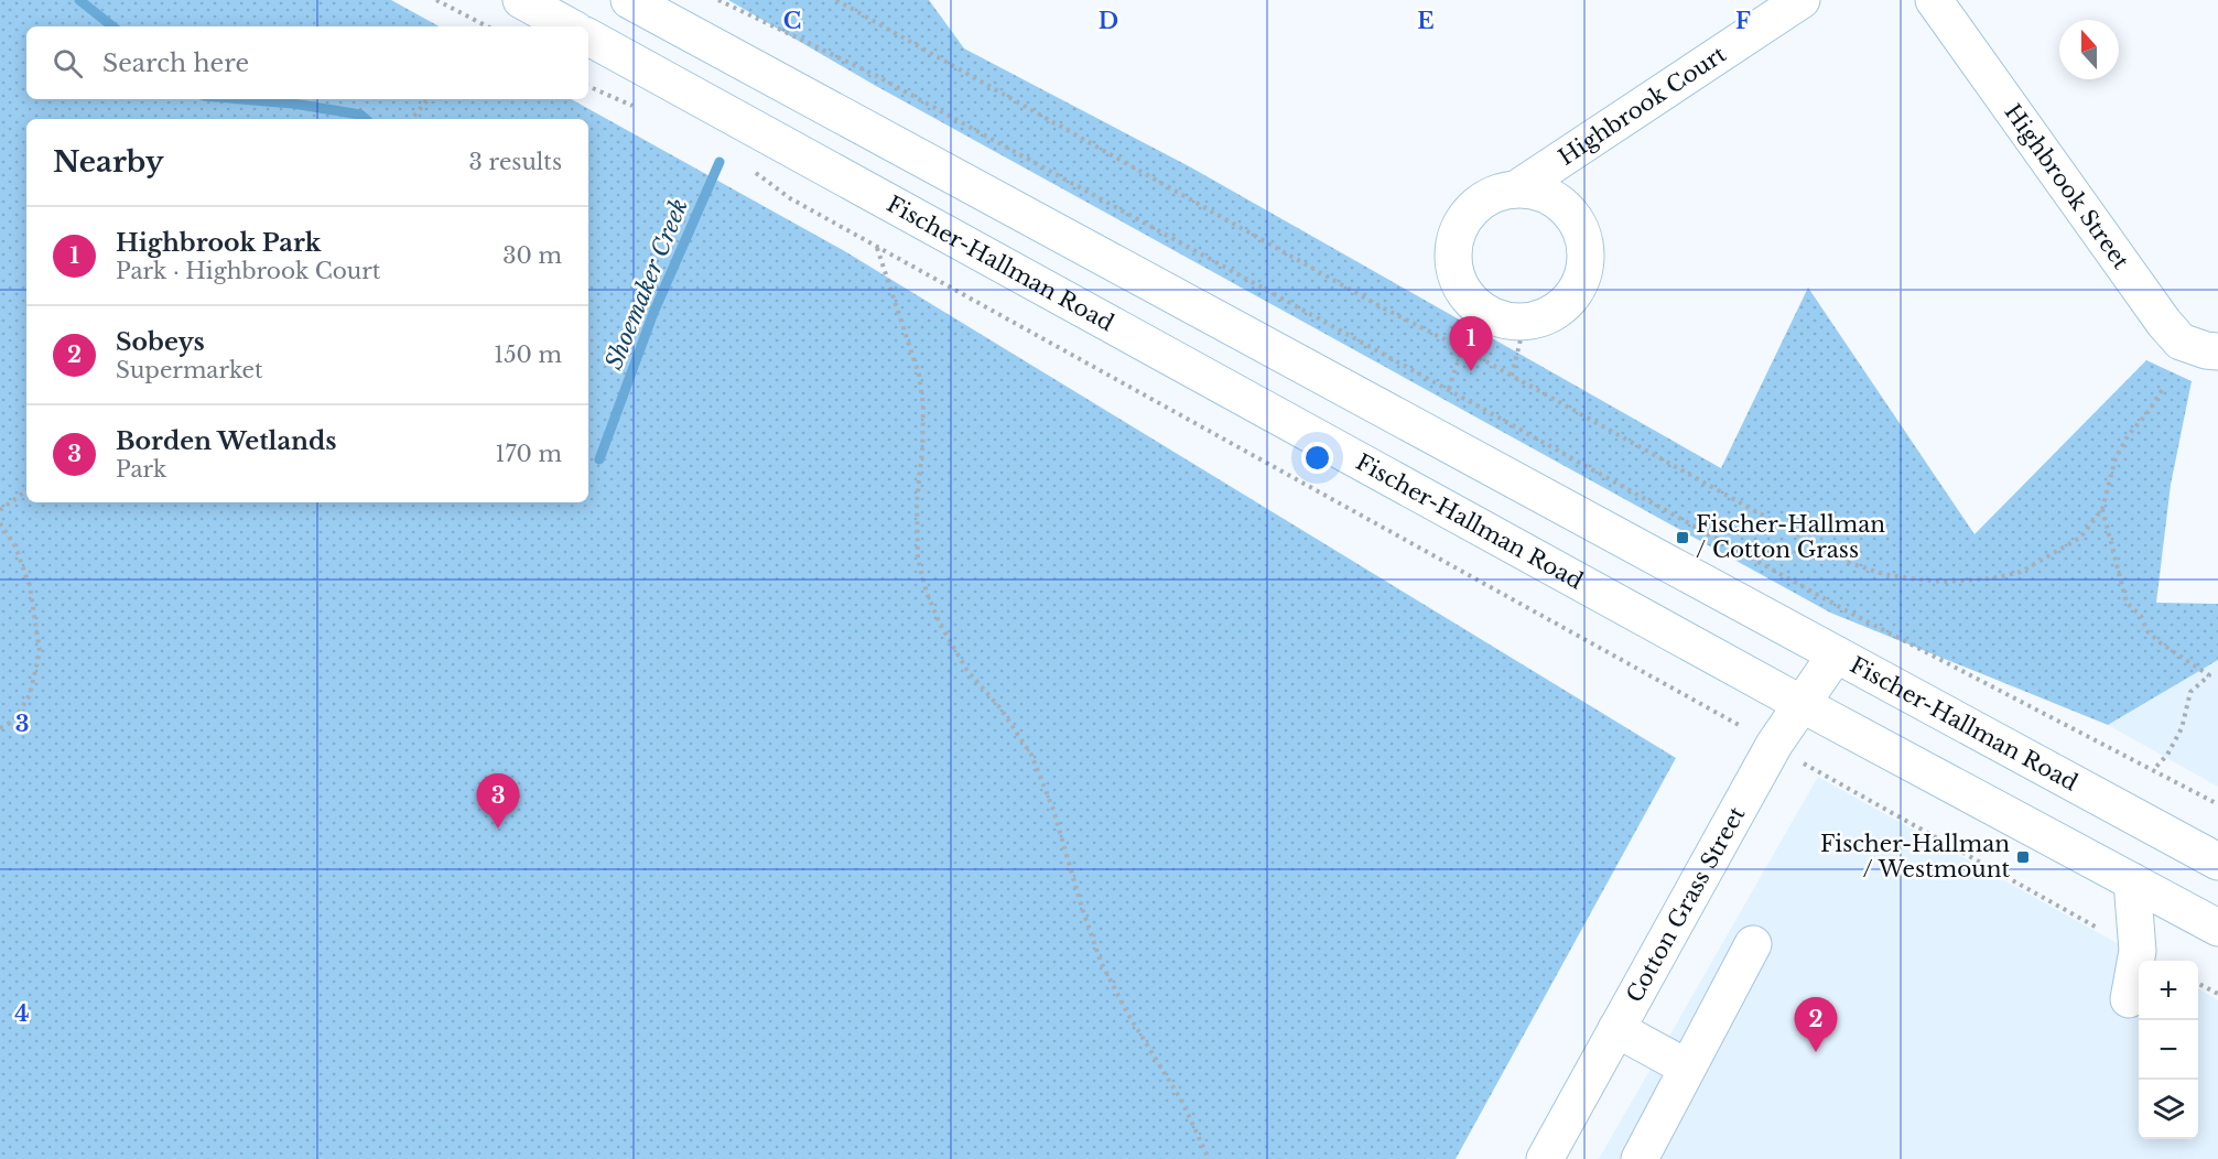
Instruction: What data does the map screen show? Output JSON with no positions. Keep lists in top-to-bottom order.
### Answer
{
  "streets": {
    "main road": [
      "Highbrook Court",
      "Highbrook Street",
      "Fischer-Hallman Road",
      "Cotton Grass Street"
    ]
  },
  "crossings": [
    ["Fischer-Hallman Road", "Cotton Grass Street"]
  ],
  "water": ["Shoemaker Creek"],
  "places": {
    "transit": ["Fischer-Hallman / Cotton Grass", "Fischer-Hallman / Westmount"]
  },
  "north": "top",
  "page": {
    "search": "Search here",
    "heading": ["Nearby", "3 results"],
    "list": [
      {
        "mark": "1",
        "name": "Highbrook Park",
        "note": "Park · Highbrook Court",
        "value": "30 m"
      },
      {
        "mark": "2",
        "name": "Sobeys",
        "note": "Supermarket",
        "value": "150 m"
      },
      {
        "mark": "3",
        "name": "Borden Wetlands",
        "note": "Park",
        "value": "170 m"
      }
    ],
    "pins": ["1", "3", "2"],
    "map_buttons": ["+", "−"]
  },
  "grid": {
    "columns": [
      "C",
      "D",
      "E",
      "F"
    ],
    "rows": ["3", "4"]
  }
}
